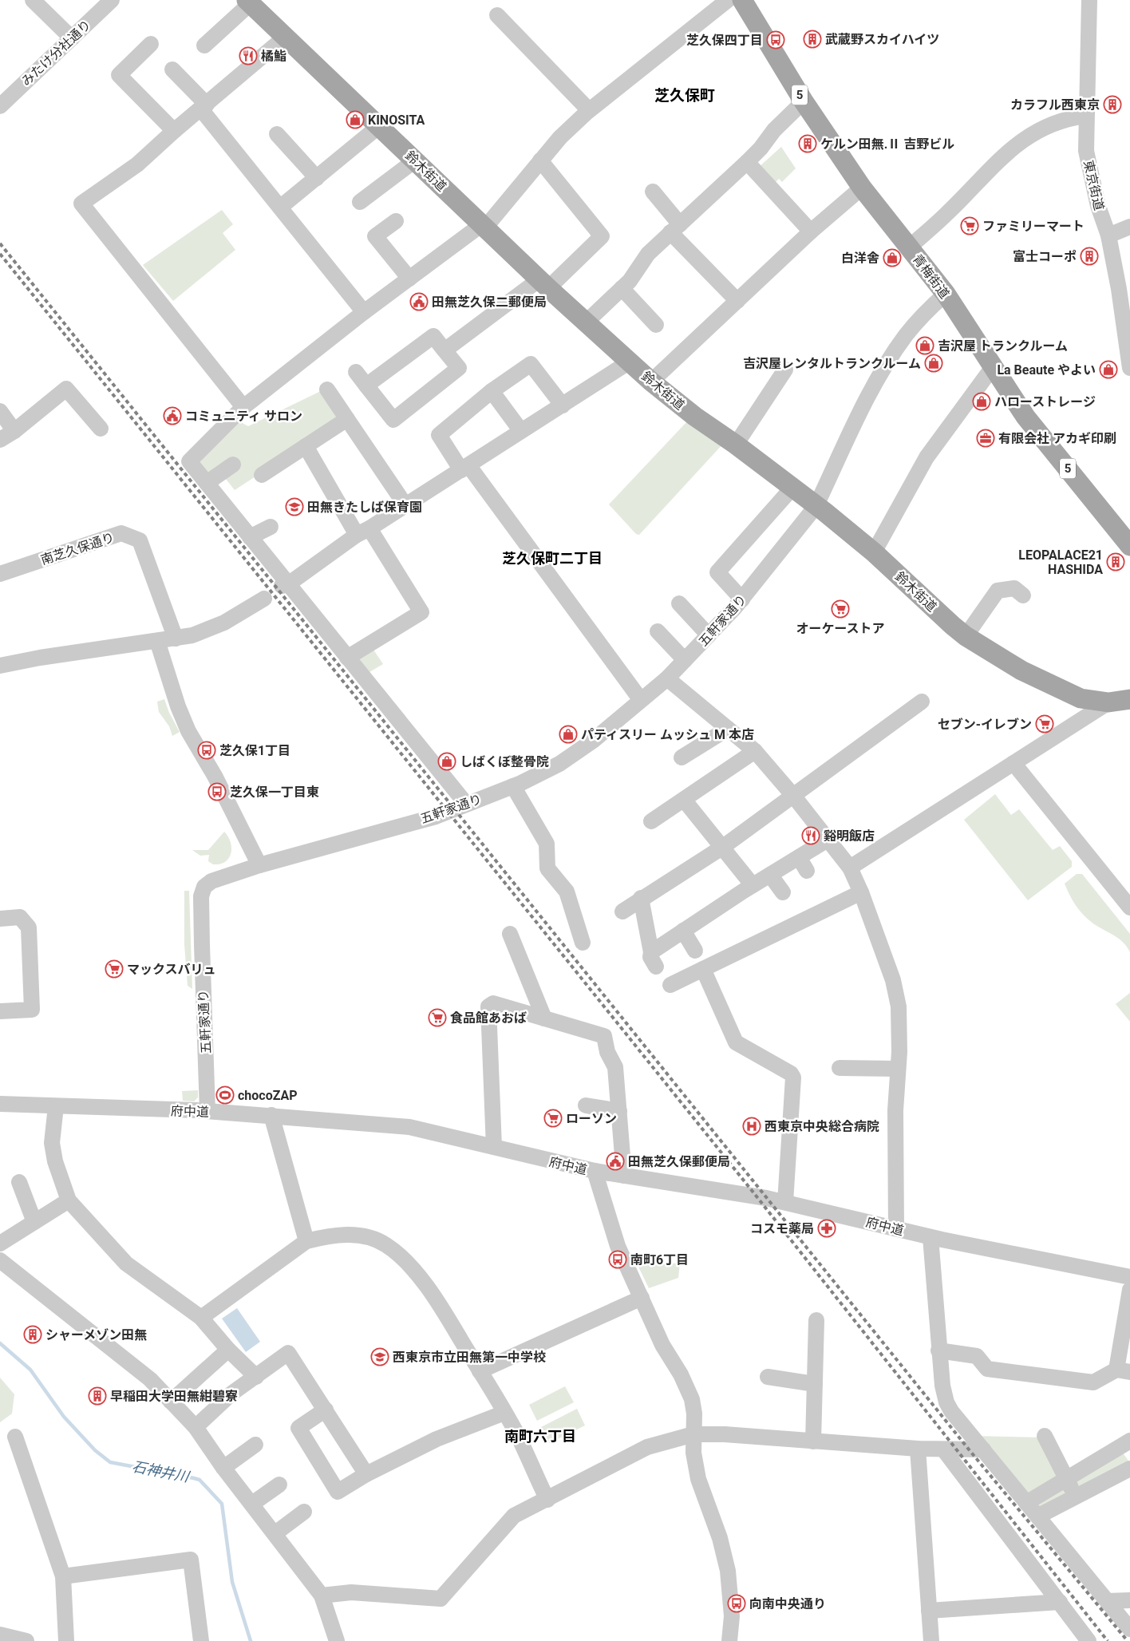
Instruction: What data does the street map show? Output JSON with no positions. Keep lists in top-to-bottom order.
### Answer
{
  "streets": {
    "main road": ["5", "鈴木街道", "青梅街道"],
    "street": [
      "みたけ分社通り",
      "東京街道",
      "南芝久保通り",
      "五軒家通り",
      "府中道"
    ]
  },
  "crossings": [
    ["鈴木街道", "五軒家通り"],
    ["青梅街道", "五軒家通り"],
    ["五軒家通り", "府中道"]
  ],
  "districts": ["芝久保町", "芝久保町二丁目", "南町六丁目"],
  "water": ["石神井川"],
  "places": {
    "building": [
      "武蔵野スカイハイツ",
      "カラフル西東京",
      "ケルン田無.Ⅱ 吉野ビル",
      "富士コーポ",
      "LEOPALACE21 HASHIDA",
      "シャーメゾン田無",
      "早稲田大学田無紺碧寮"
    ],
    "bus stop": [
      "芝久保四丁目",
      "芝久保1丁目",
      "芝久保一丁目東",
      "南町6丁目",
      "向南中央通り"
    ],
    "restaurant": ["橘鮨", "谿明飯店"],
    "shop": [
      "KINOSITA",
      "白洋舎",
      "吉沢屋 トランクルーム",
      "吉沢屋レンタルトランクルーム",
      "La Beaute やよい",
      "ハローストレージ",
      "パティスリー ムッシュ M 本店",
      "しばくぼ整骨院"
    ],
    "supermarket": [
      "ファミリーマート",
      "オーケーストア",
      "セブン-イレブン",
      "マックスバリュ",
      "食品館あおば",
      "ローソン"
    ],
    "public building": ["田無芝久保二郵便局", "コミュニティ サロン", "田無芝久保郵便局"],
    "office": ["有限会社 アカギ印刷"],
    "school or university": ["田無きたしば保育園", "西東京市立田無第一中学校"],
    "sports": ["chocoZAP"],
    "hospital": ["西東京中央総合病院"],
    "pharmacy": ["コスモ薬局"]
  }
}
